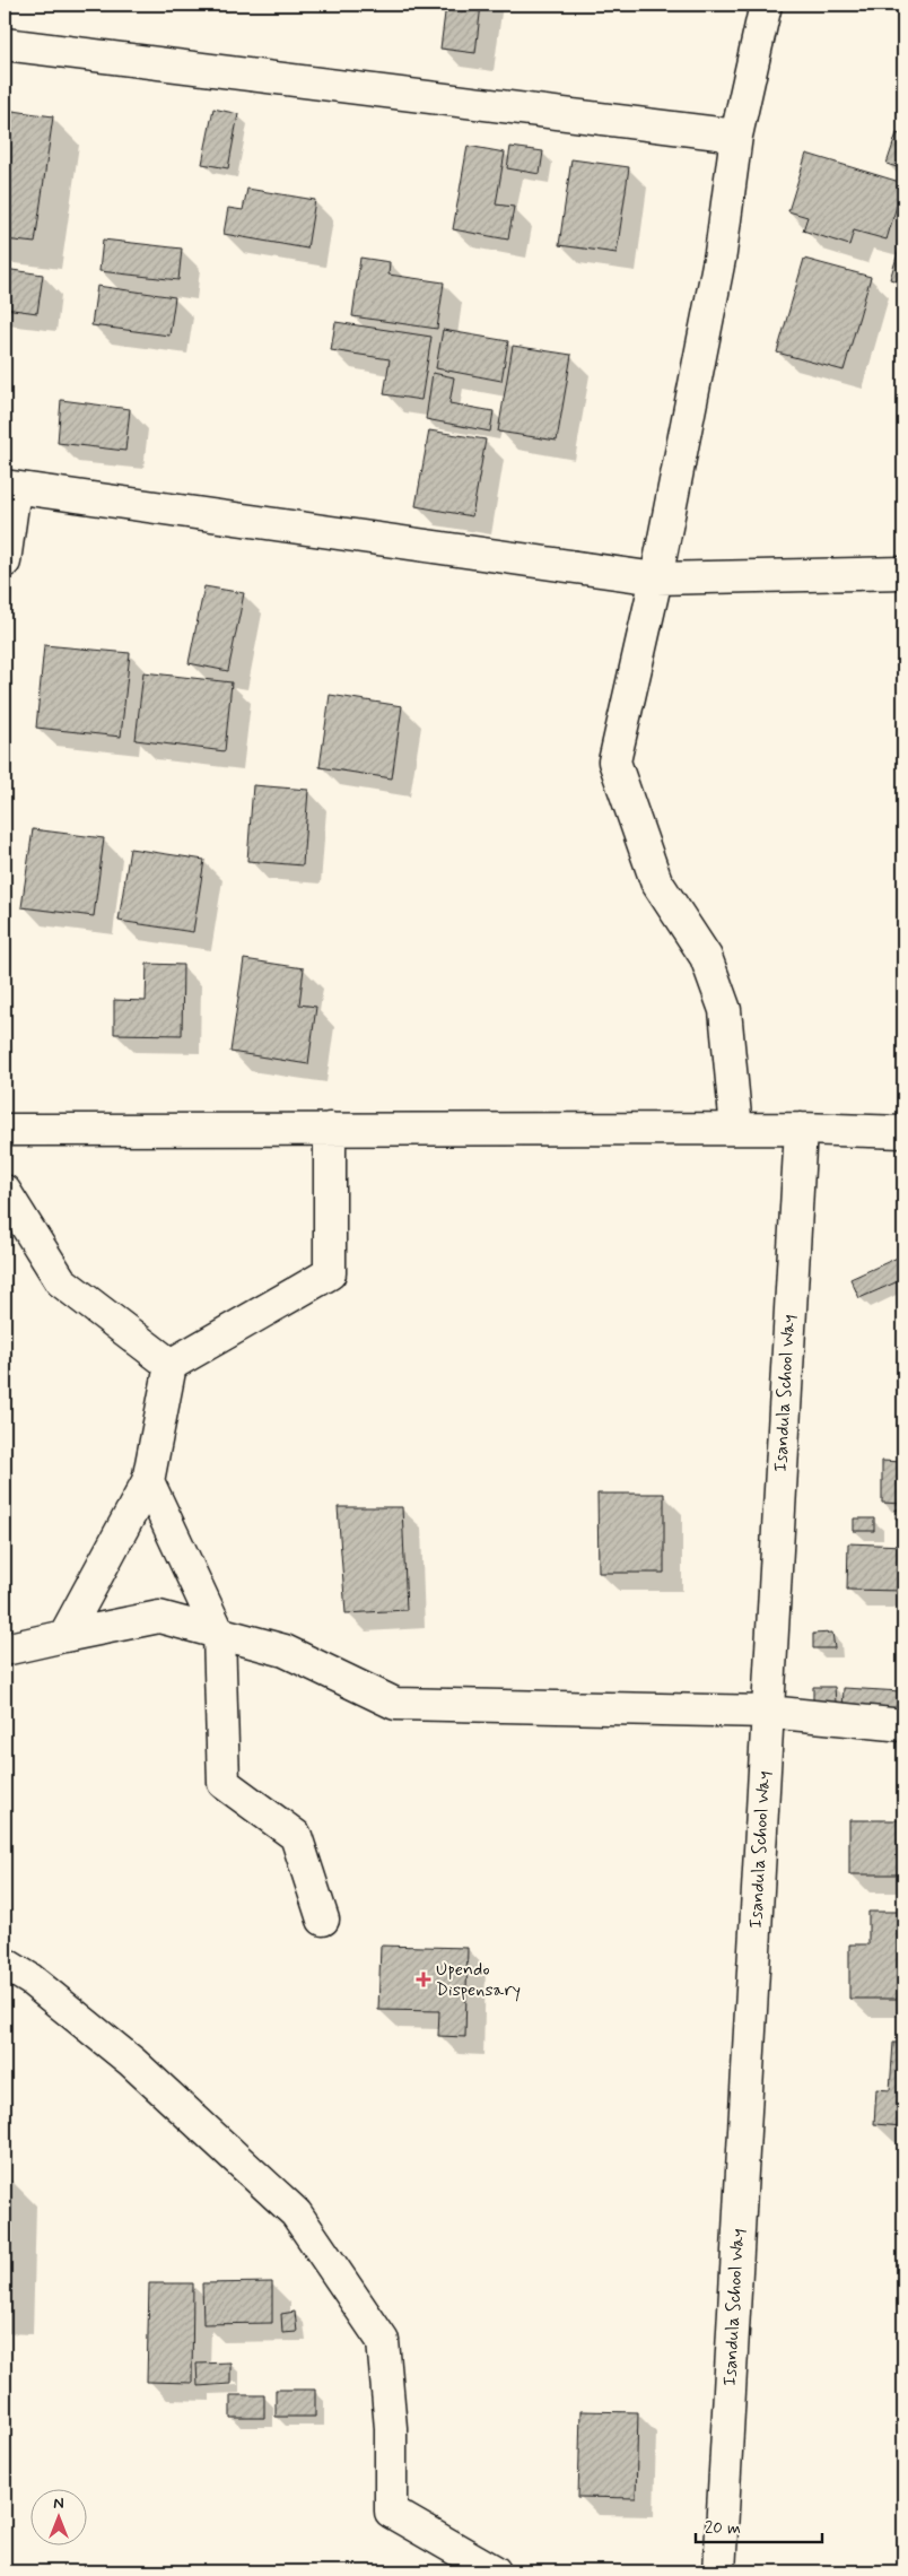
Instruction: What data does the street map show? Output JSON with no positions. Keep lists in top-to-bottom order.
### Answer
{
  "streets": {
    "street": ["Isandula School Way"]
  },
  "places": {
    "health": ["Upendo Dispensary"]
  },
  "scale_bar": "20 m",
  "north": "top"
}
